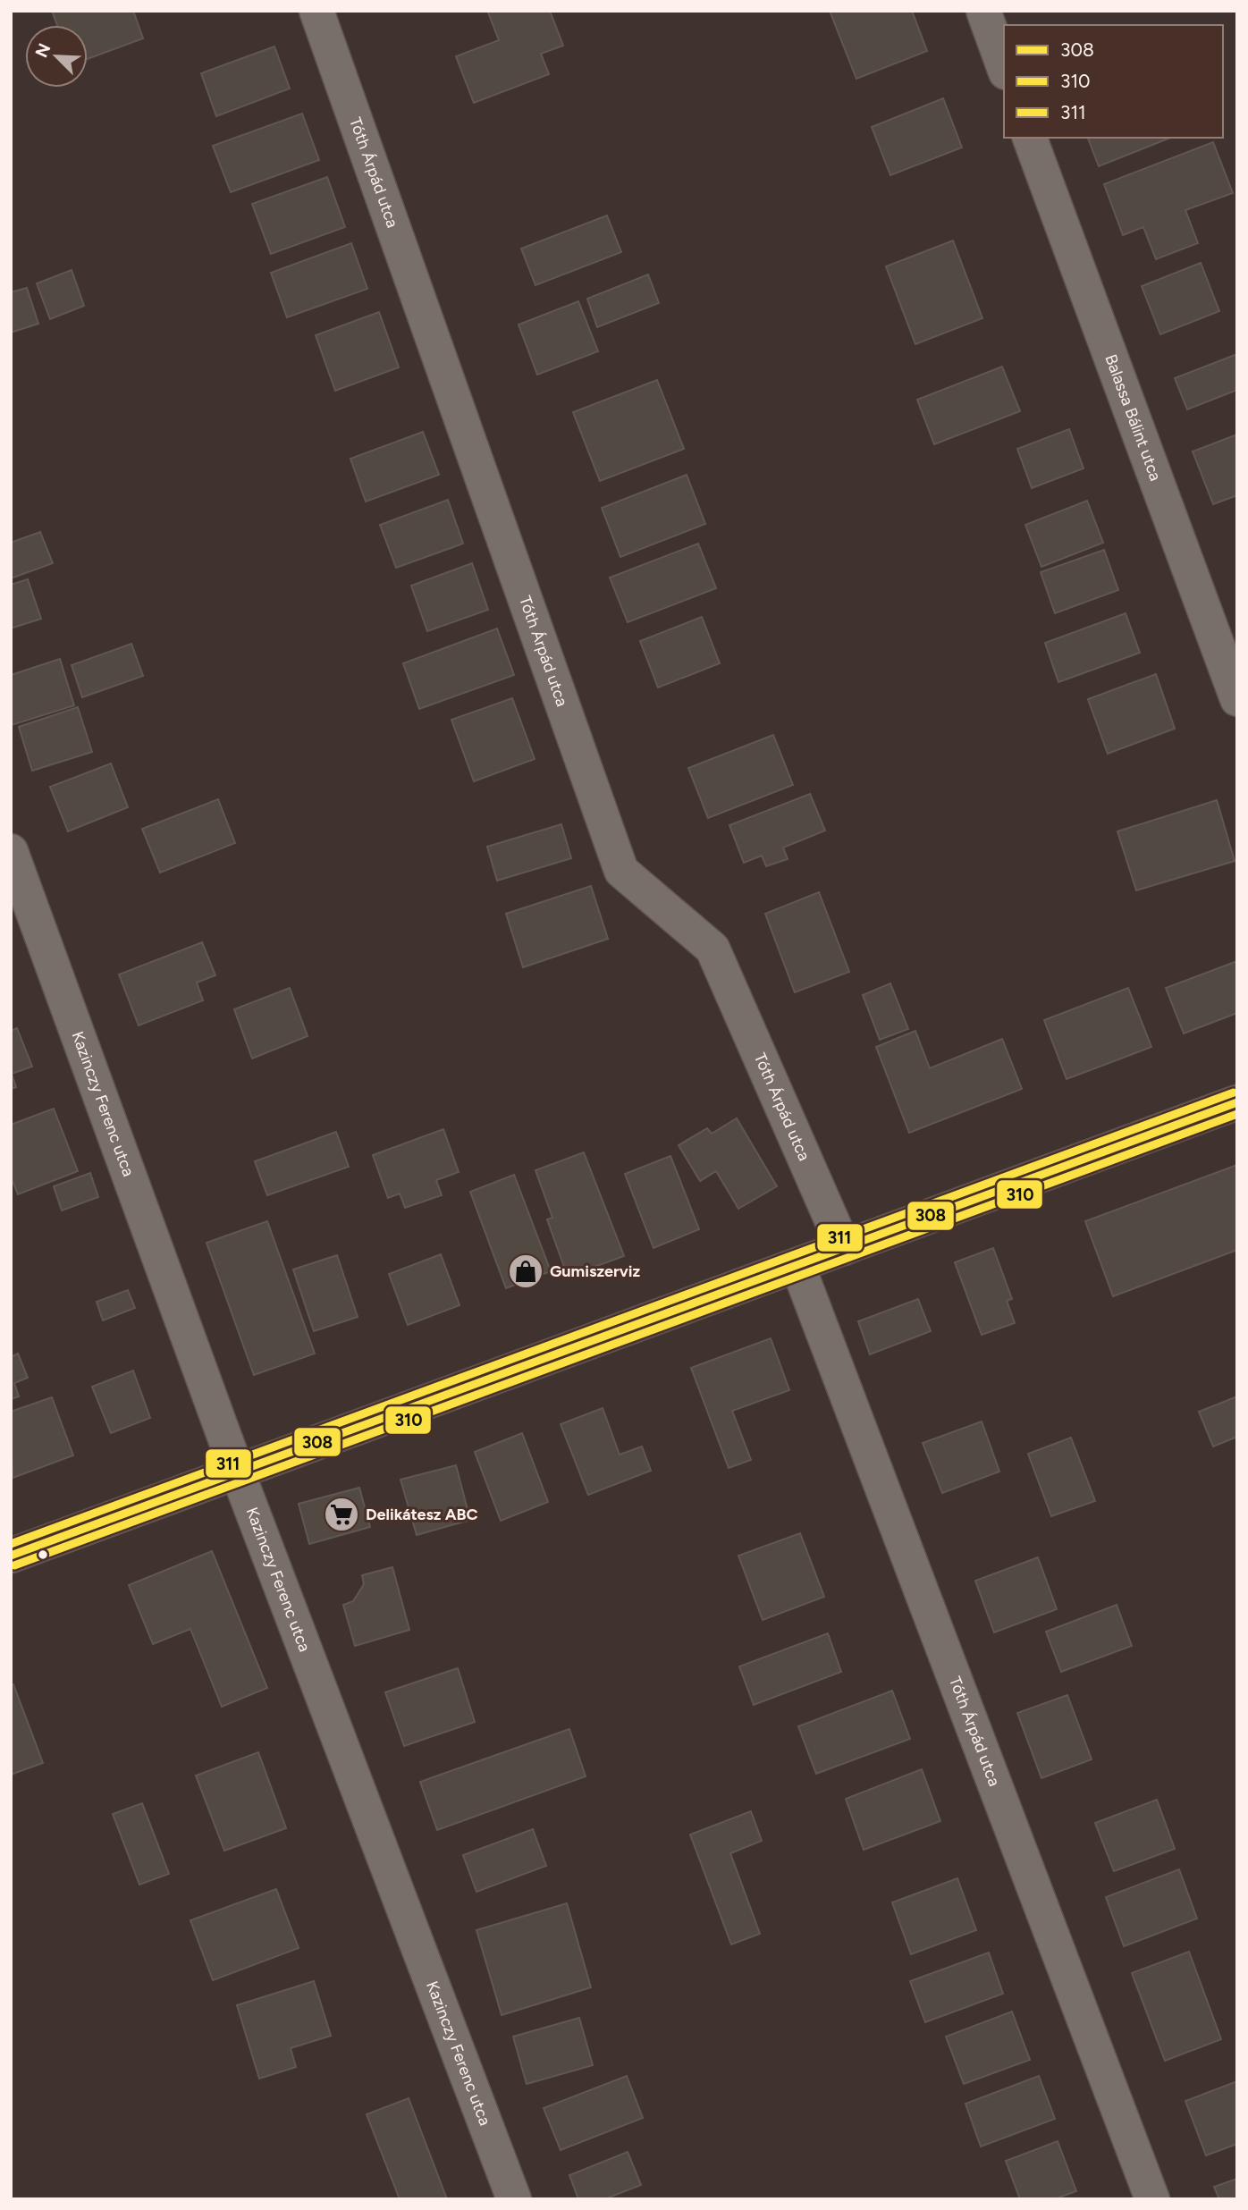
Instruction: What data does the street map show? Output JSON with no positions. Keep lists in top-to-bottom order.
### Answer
{
  "streets": {
    "street": ["Tóth Árpád utca", "Balassa Bálint utca", "Kazinczy Ferenc utca"]
  },
  "places": {
    "shop": ["Gumiszerviz"],
    "supermarket": ["Delikátesz ABC"]
  },
  "lines": ["transit line 311", "transit line 308", "transit line 310"],
  "legend": ["308", "310", "311"],
  "north": "top left"
}
